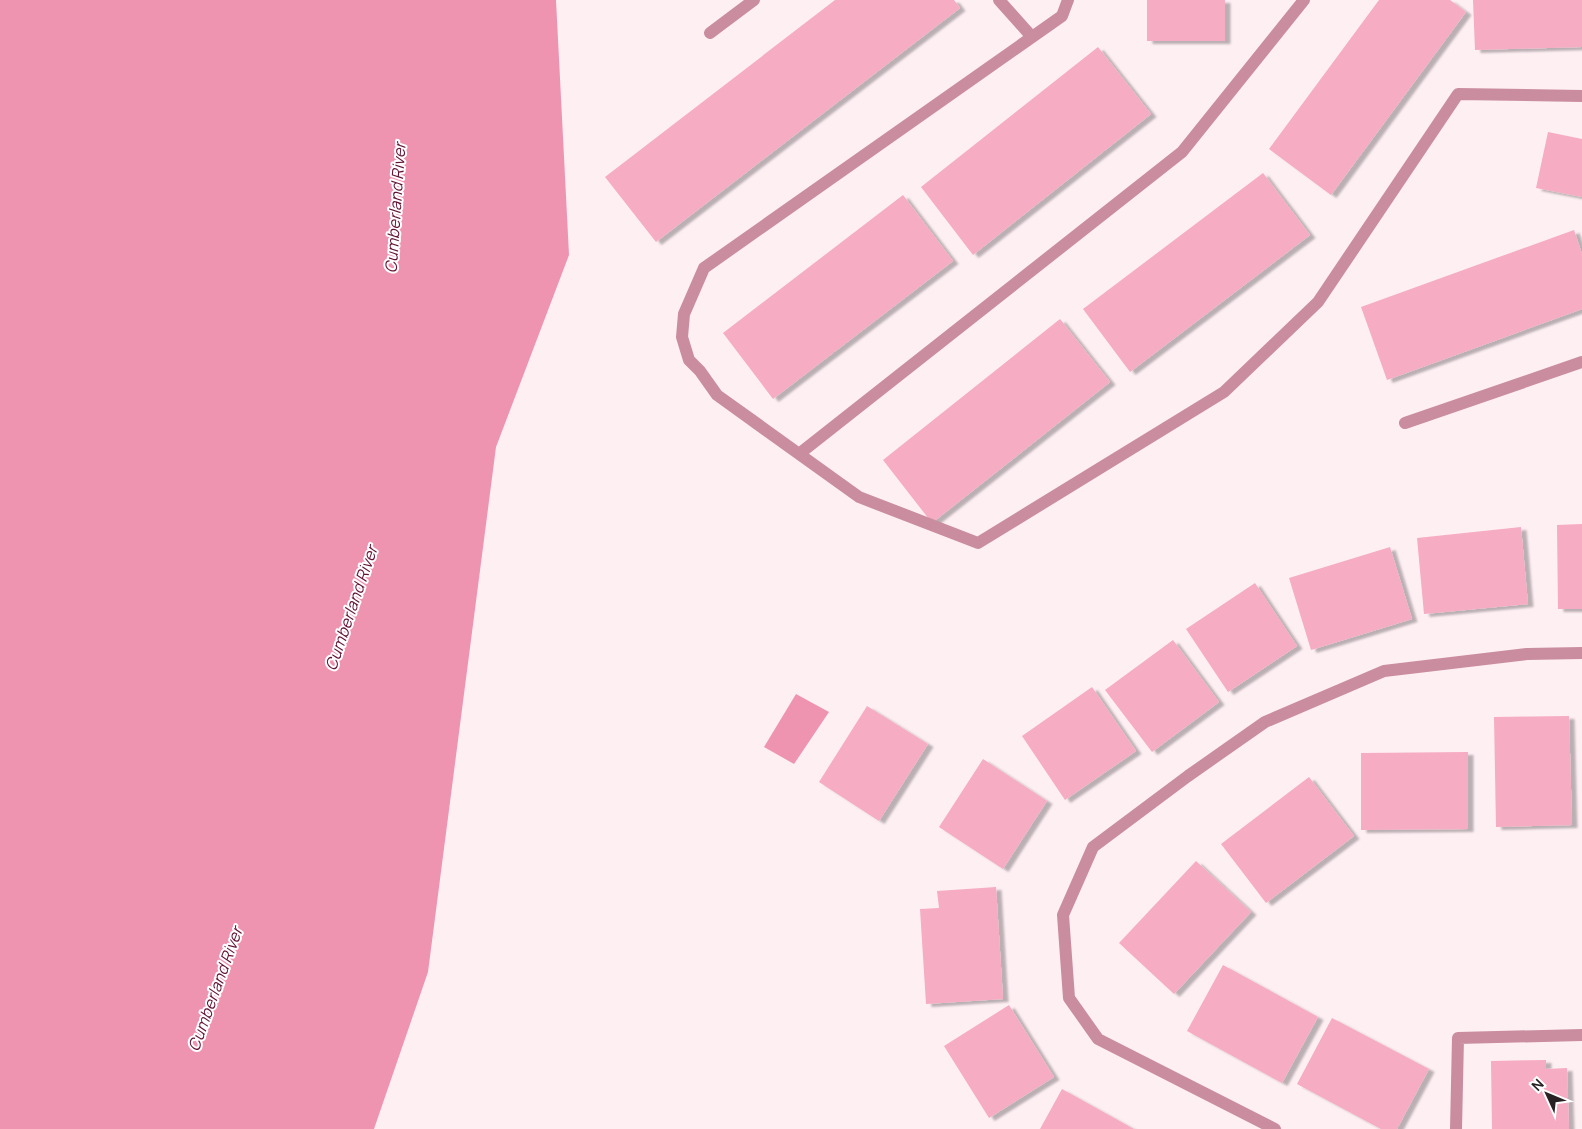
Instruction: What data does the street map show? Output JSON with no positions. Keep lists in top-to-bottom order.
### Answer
{
  "water": ["Cumberland River"],
  "north": "top left"
}
